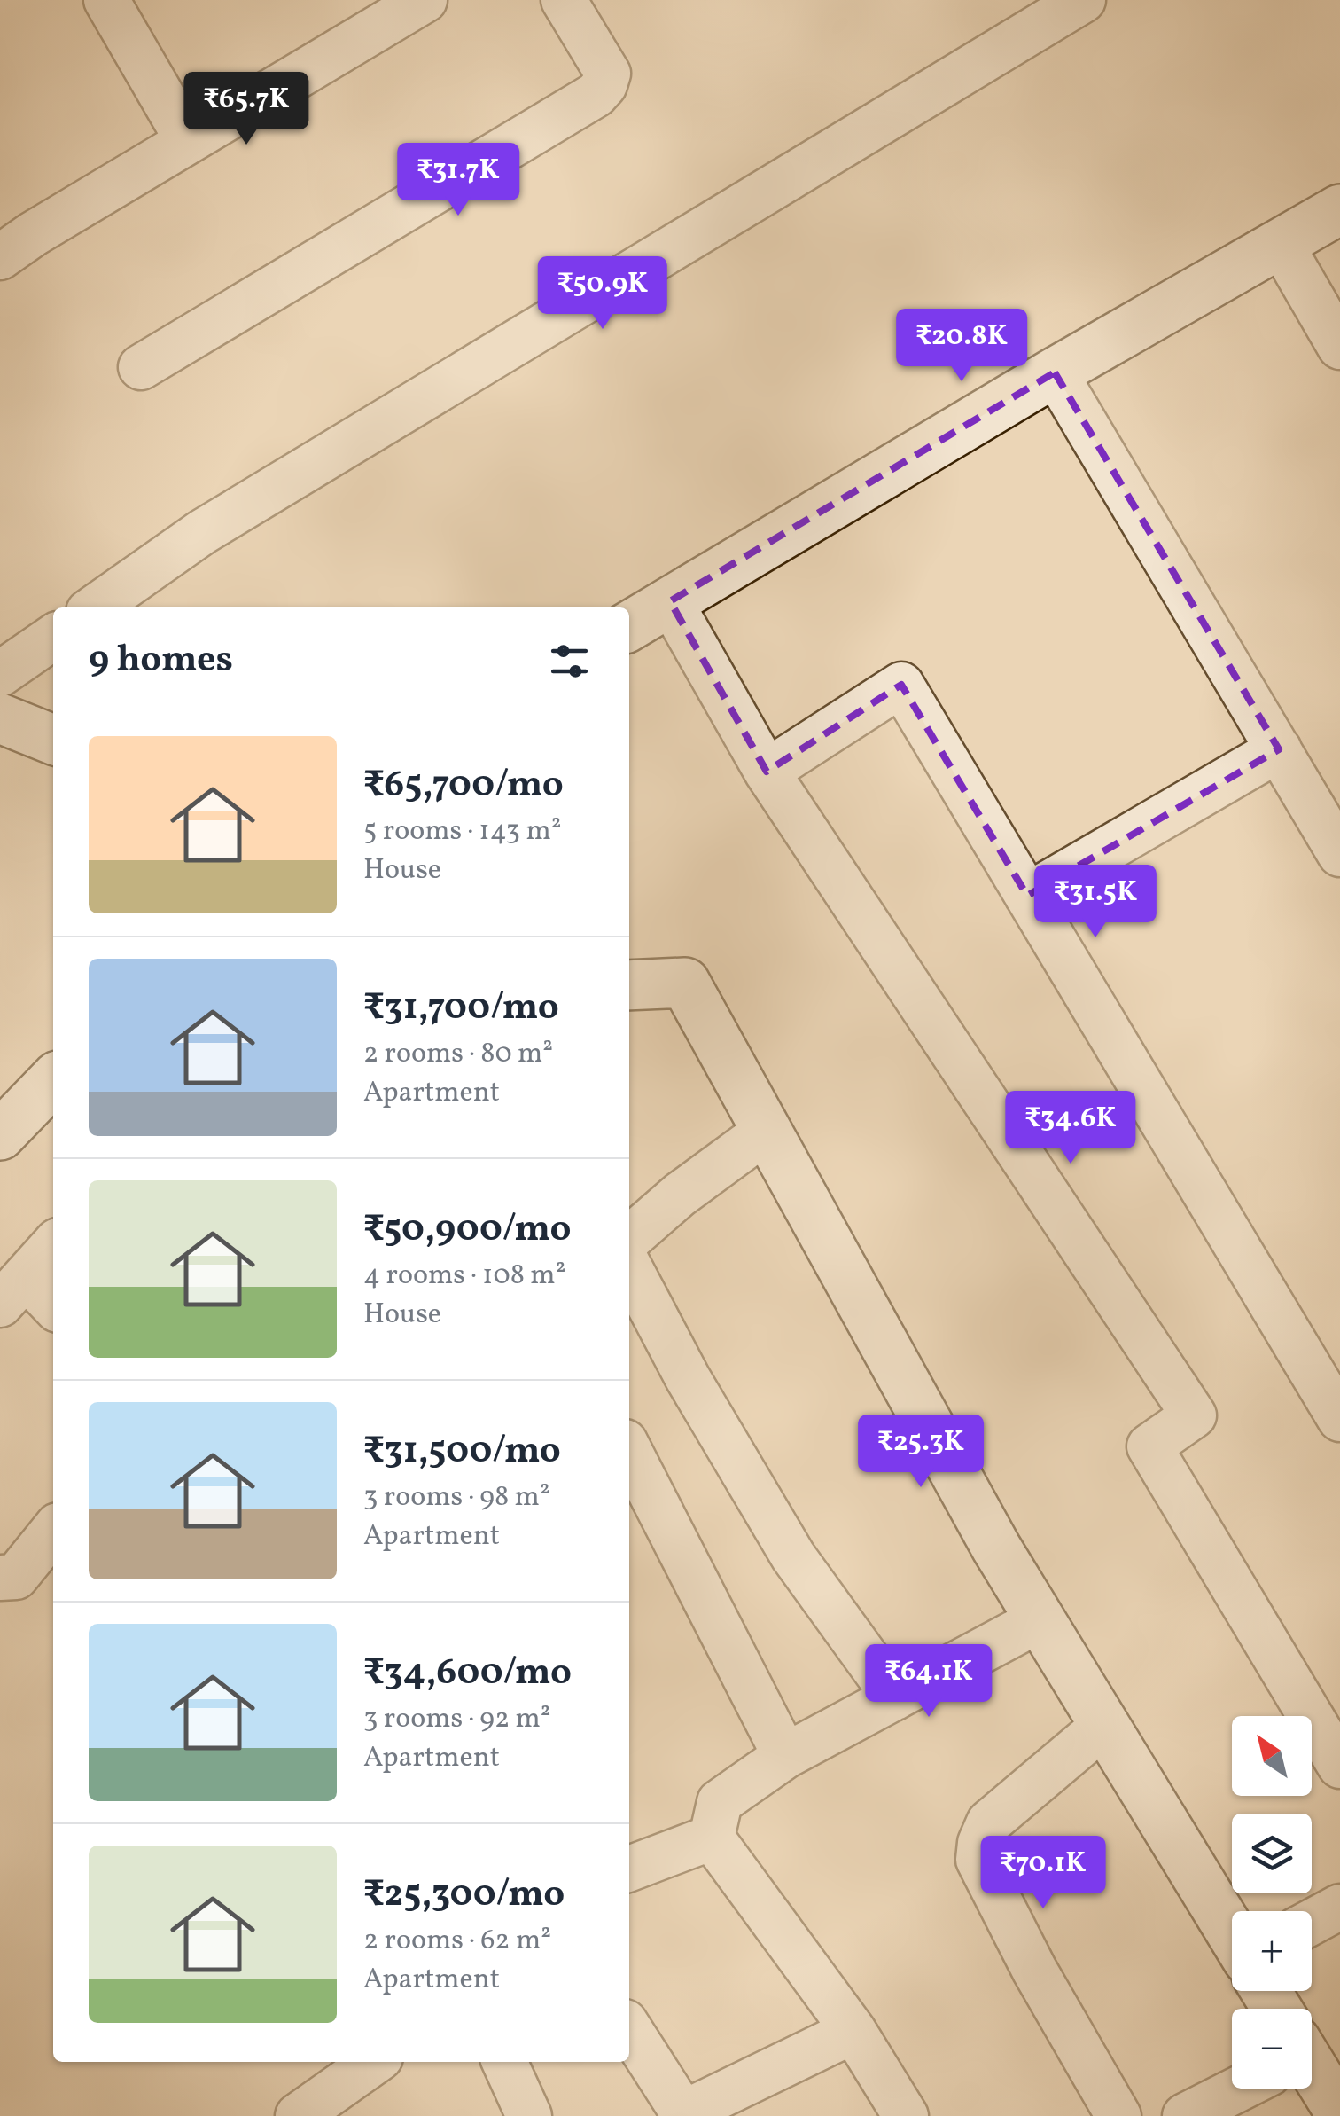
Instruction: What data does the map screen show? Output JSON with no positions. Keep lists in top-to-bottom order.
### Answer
{
  "north": "top left",
  "page": {
    "price": [
      "₹65.7K",
      "₹31.7K",
      "₹50.9K",
      "₹20.8K",
      "₹31.5K",
      "₹34.6K",
      "₹25.3K",
      "₹64.1K",
      "₹70.1K"
    ],
    "heading": "9 homes",
    "list": [
      {
        "name": "₹65,700/mo",
        "note": "5 rooms · 143 m² · House"
      },
      {
        "name": "₹31,700/mo",
        "note": "2 rooms · 80 m² · Apartment"
      },
      {
        "name": "₹50,900/mo",
        "note": "4 rooms · 108 m² · House"
      },
      {
        "name": "₹31,500/mo",
        "note": "3 rooms · 98 m² · Apartment"
      },
      {
        "name": "₹34,600/mo",
        "note": "3 rooms · 92 m² · Apartment"
      },
      {
        "name": "₹25,300/mo",
        "note": "2 rooms · 62 m² · Apartment"
      }
    ],
    "map_buttons": ["+", "−"]
  }
}
